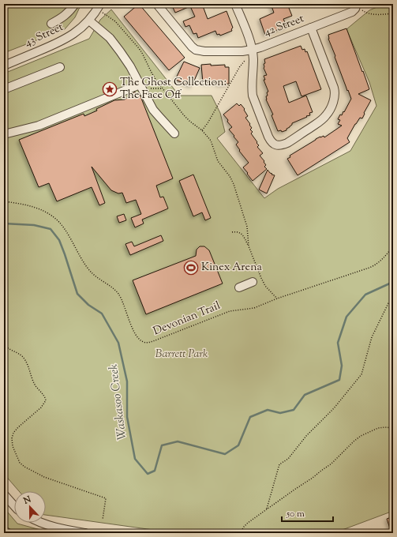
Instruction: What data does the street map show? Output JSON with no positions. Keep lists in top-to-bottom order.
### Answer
{
  "streets": {
    "street": ["42 Street", "43 Street"],
    "path": ["Devonian Trail"]
  },
  "water": ["Waskasoo Creek"],
  "parks": ["Barrett Park"],
  "places": {
    "place": ["The Ghost Collection: The Face Off"],
    "sports": ["Kinex Arena"]
  },
  "scale_bar": "50 m",
  "north": "top"
}
